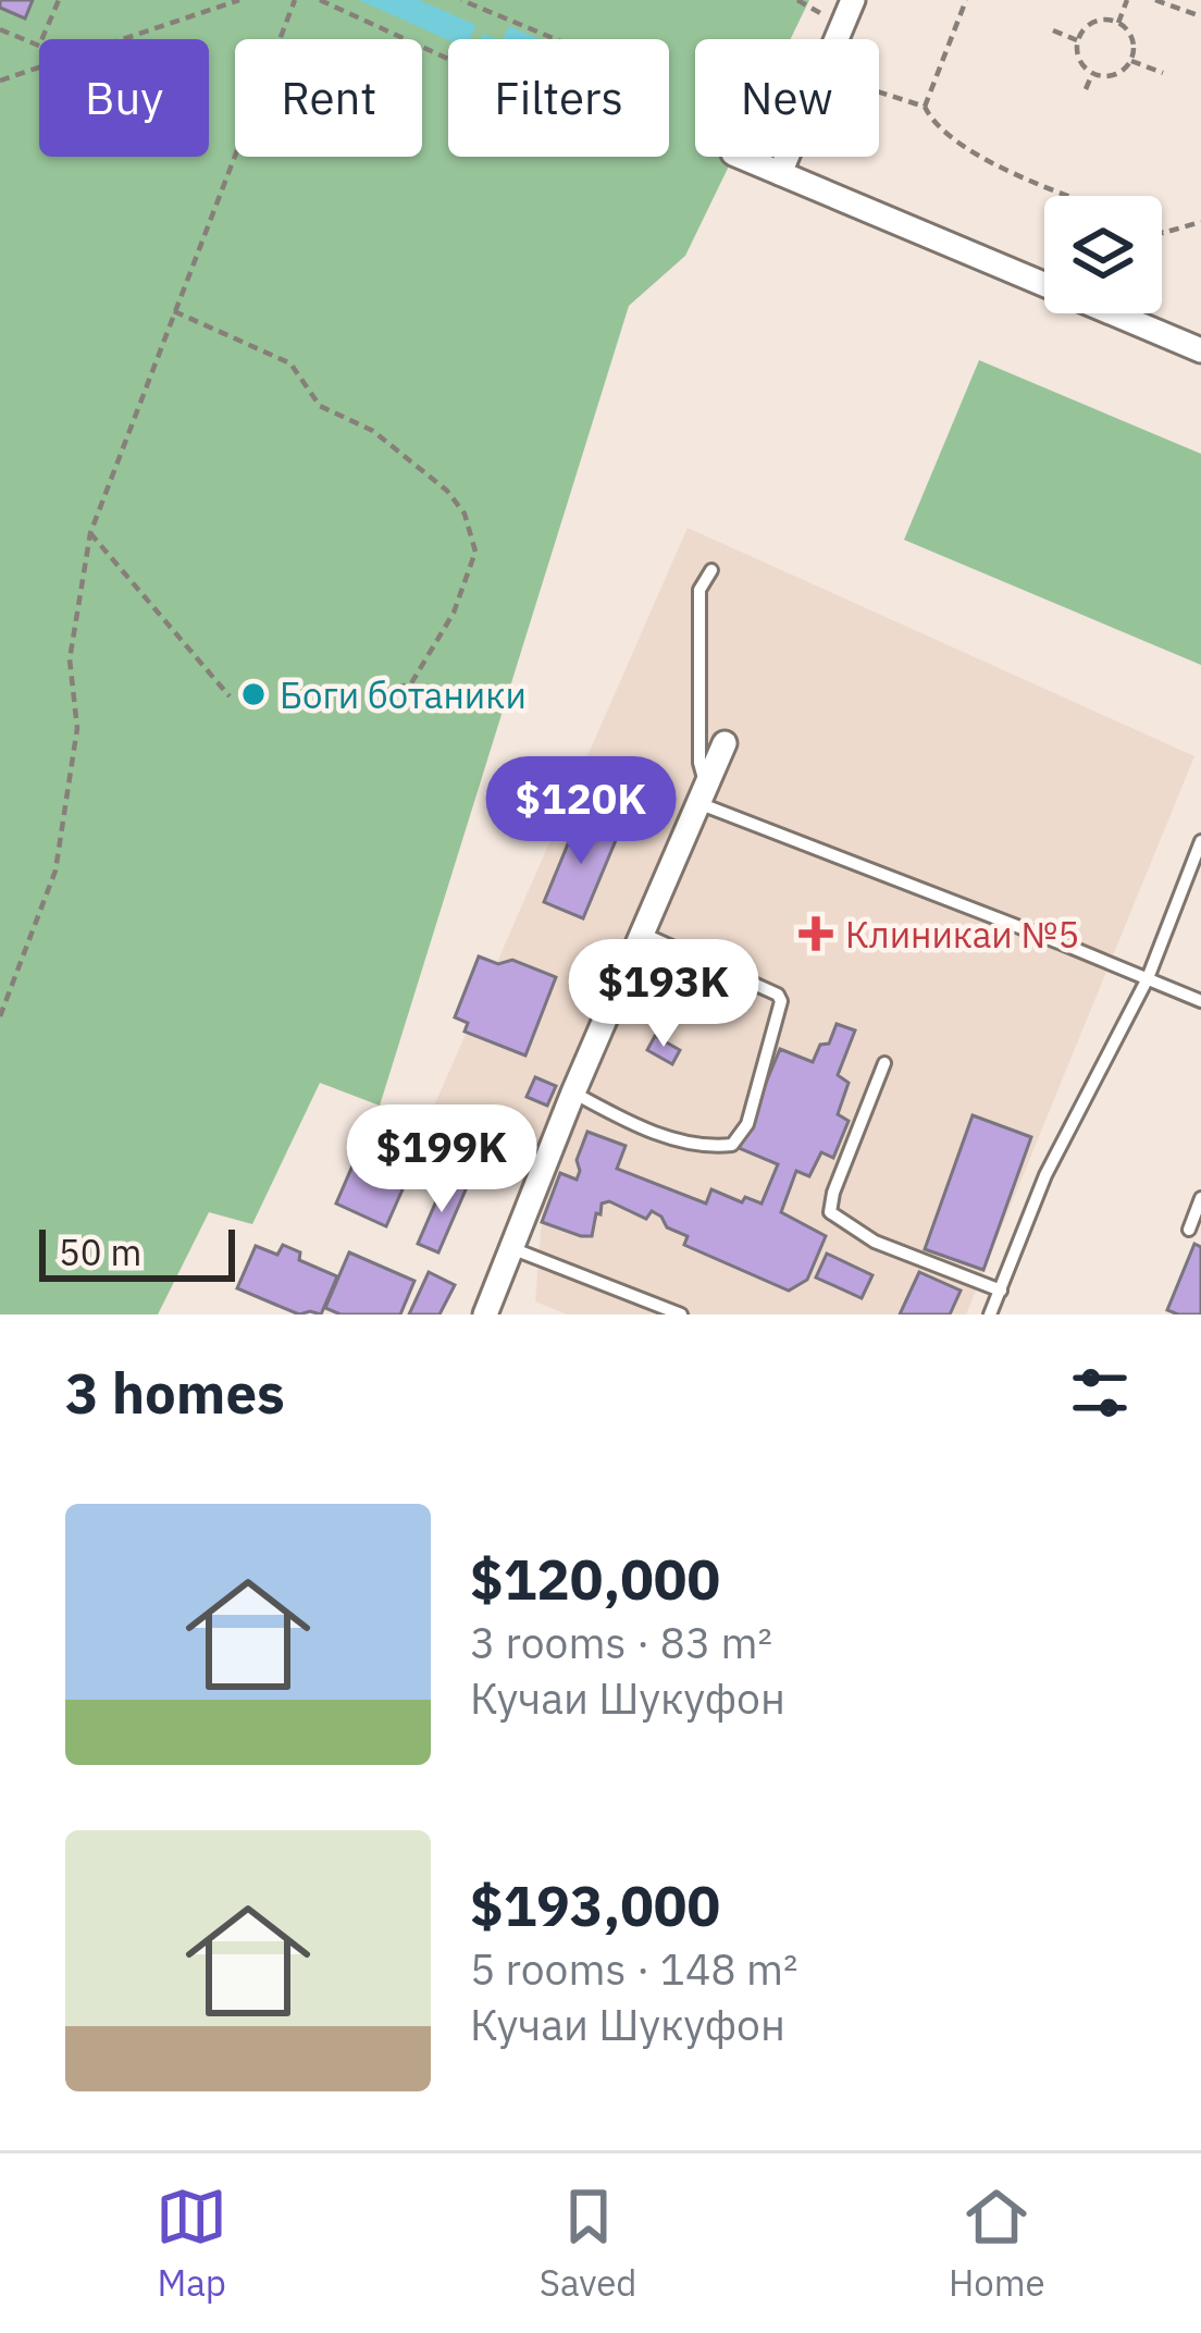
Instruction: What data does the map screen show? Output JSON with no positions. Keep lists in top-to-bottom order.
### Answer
{
  "places": {
    "other": ["Боги ботаники"],
    "health": ["Клиникаи №5"]
  },
  "scale_bar": "50 m",
  "page": {
    "chip": [
      "Buy",
      "Rent",
      "Filters",
      "New"
    ],
    "price": ["$120K", "$193K", "$199K"],
    "scale": "50 m",
    "heading": "3 homes",
    "list": [
      {
        "name": "$120,000",
        "note": "3 rooms · 83 m² · Кучаи Шукуфон"
      },
      {
        "name": "$193,000",
        "note": "5 rooms · 148 m² · Кучаи Шукуфон"
      }
    ],
    "tabs": ["Map", "Saved", "Home"]
  }
}
